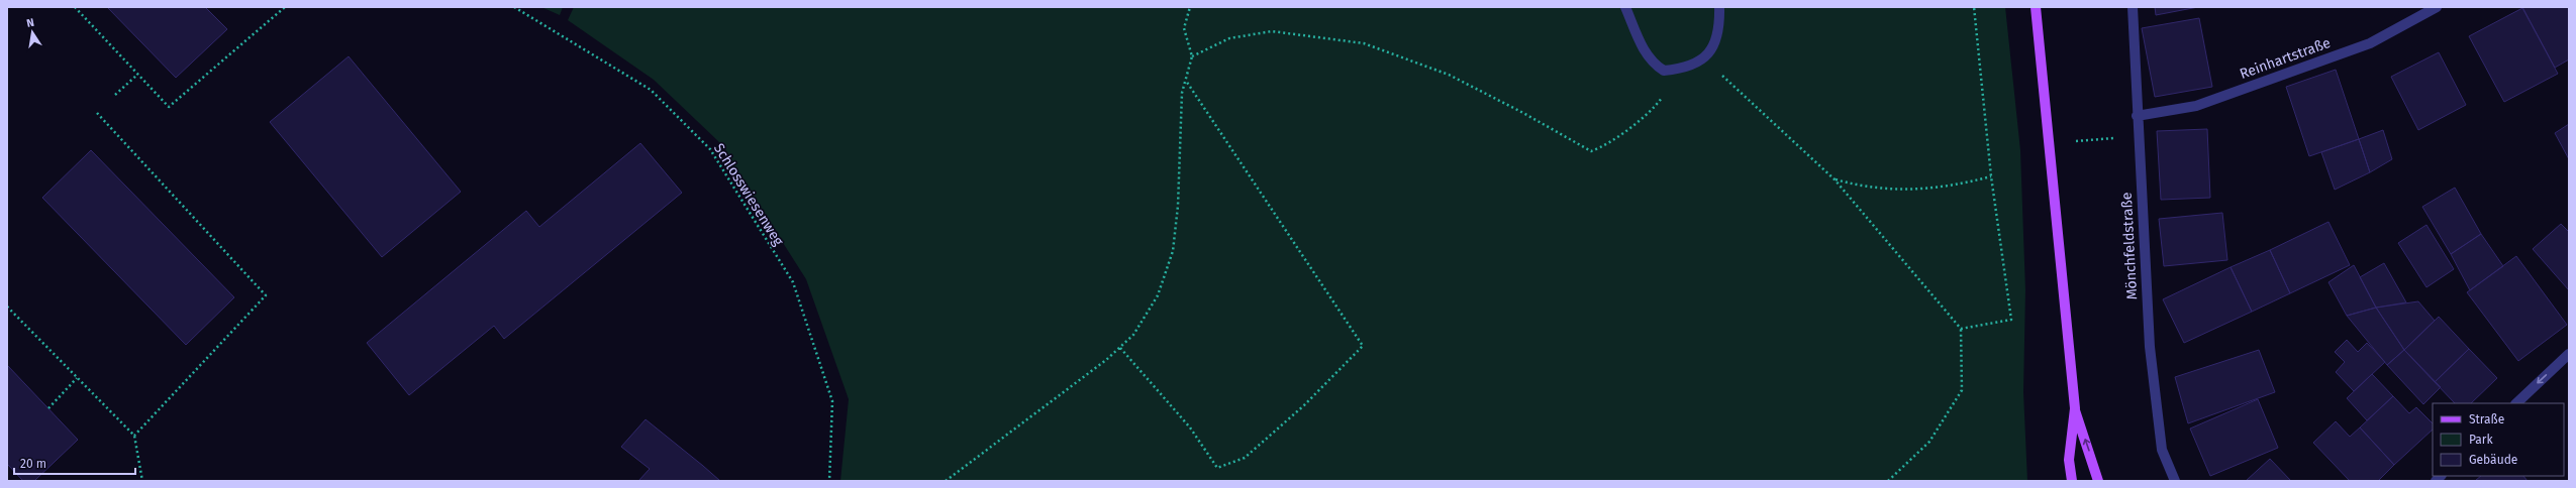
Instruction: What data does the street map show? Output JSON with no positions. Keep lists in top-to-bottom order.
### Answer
{
  "streets": {
    "street": ["Reinhartstraße", "Mönchfeldstraße"],
    "path": ["Schlosswiesenweg"]
  },
  "crossings": [
    ["Reinhartstraße", "Mönchfeldstraße"]
  ],
  "legend": ["Straße", "Park", "Gebäude"],
  "scale_bar": "20 m",
  "north": "top"
}
